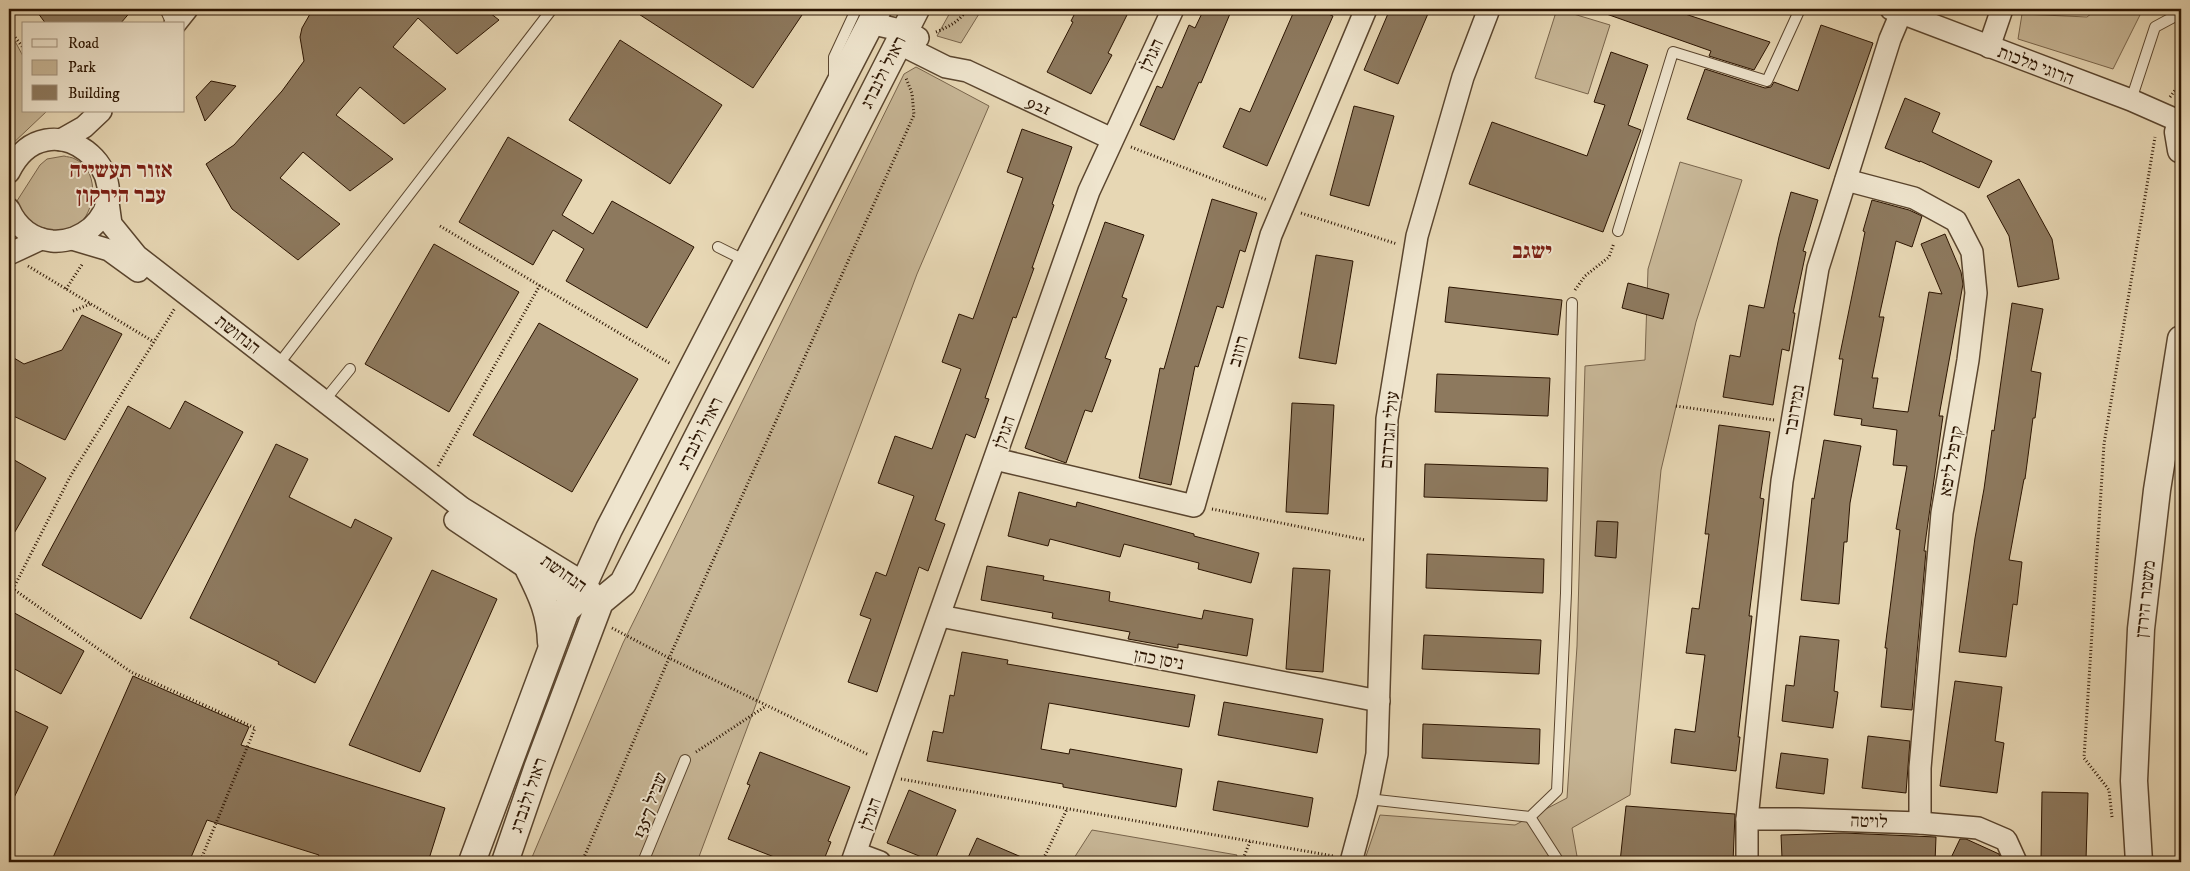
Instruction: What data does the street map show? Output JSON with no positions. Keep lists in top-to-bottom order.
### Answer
{
  "streets": {
    "street": [
      "הגולן",
      "הרוגי מלכות",
      "ראול ולנברג",
      "921",
      "הנחושת",
      "רוזוב",
      "נמירובר",
      "עולי הגרדום",
      "קרפל ליפא",
      "משמר הירדן",
      "ניסן כהן",
      "לויטה"
    ],
    "lane": ["שביל 1357"]
  },
  "crossings": [
    ["הגולן", "921"],
    ["הגולן", "ניסן כהן"],
    ["הרוגי מלכות", "נמירובר"],
    ["ראול ולנברג", "921"],
    ["ראול ולנברג", "הנחושת"],
    ["נמירובר", "קרפל ליפא"],
    ["נמירובר", "לויטה"],
    ["עולי הגרדום", "ניסן כהן"],
    ["קרפל ליפא", "לויטה"]
  ],
  "districts": ["אזור תעשייה עבר הירקון", "ישגב"],
  "legend": ["Road", "Park", "Building"]
}
